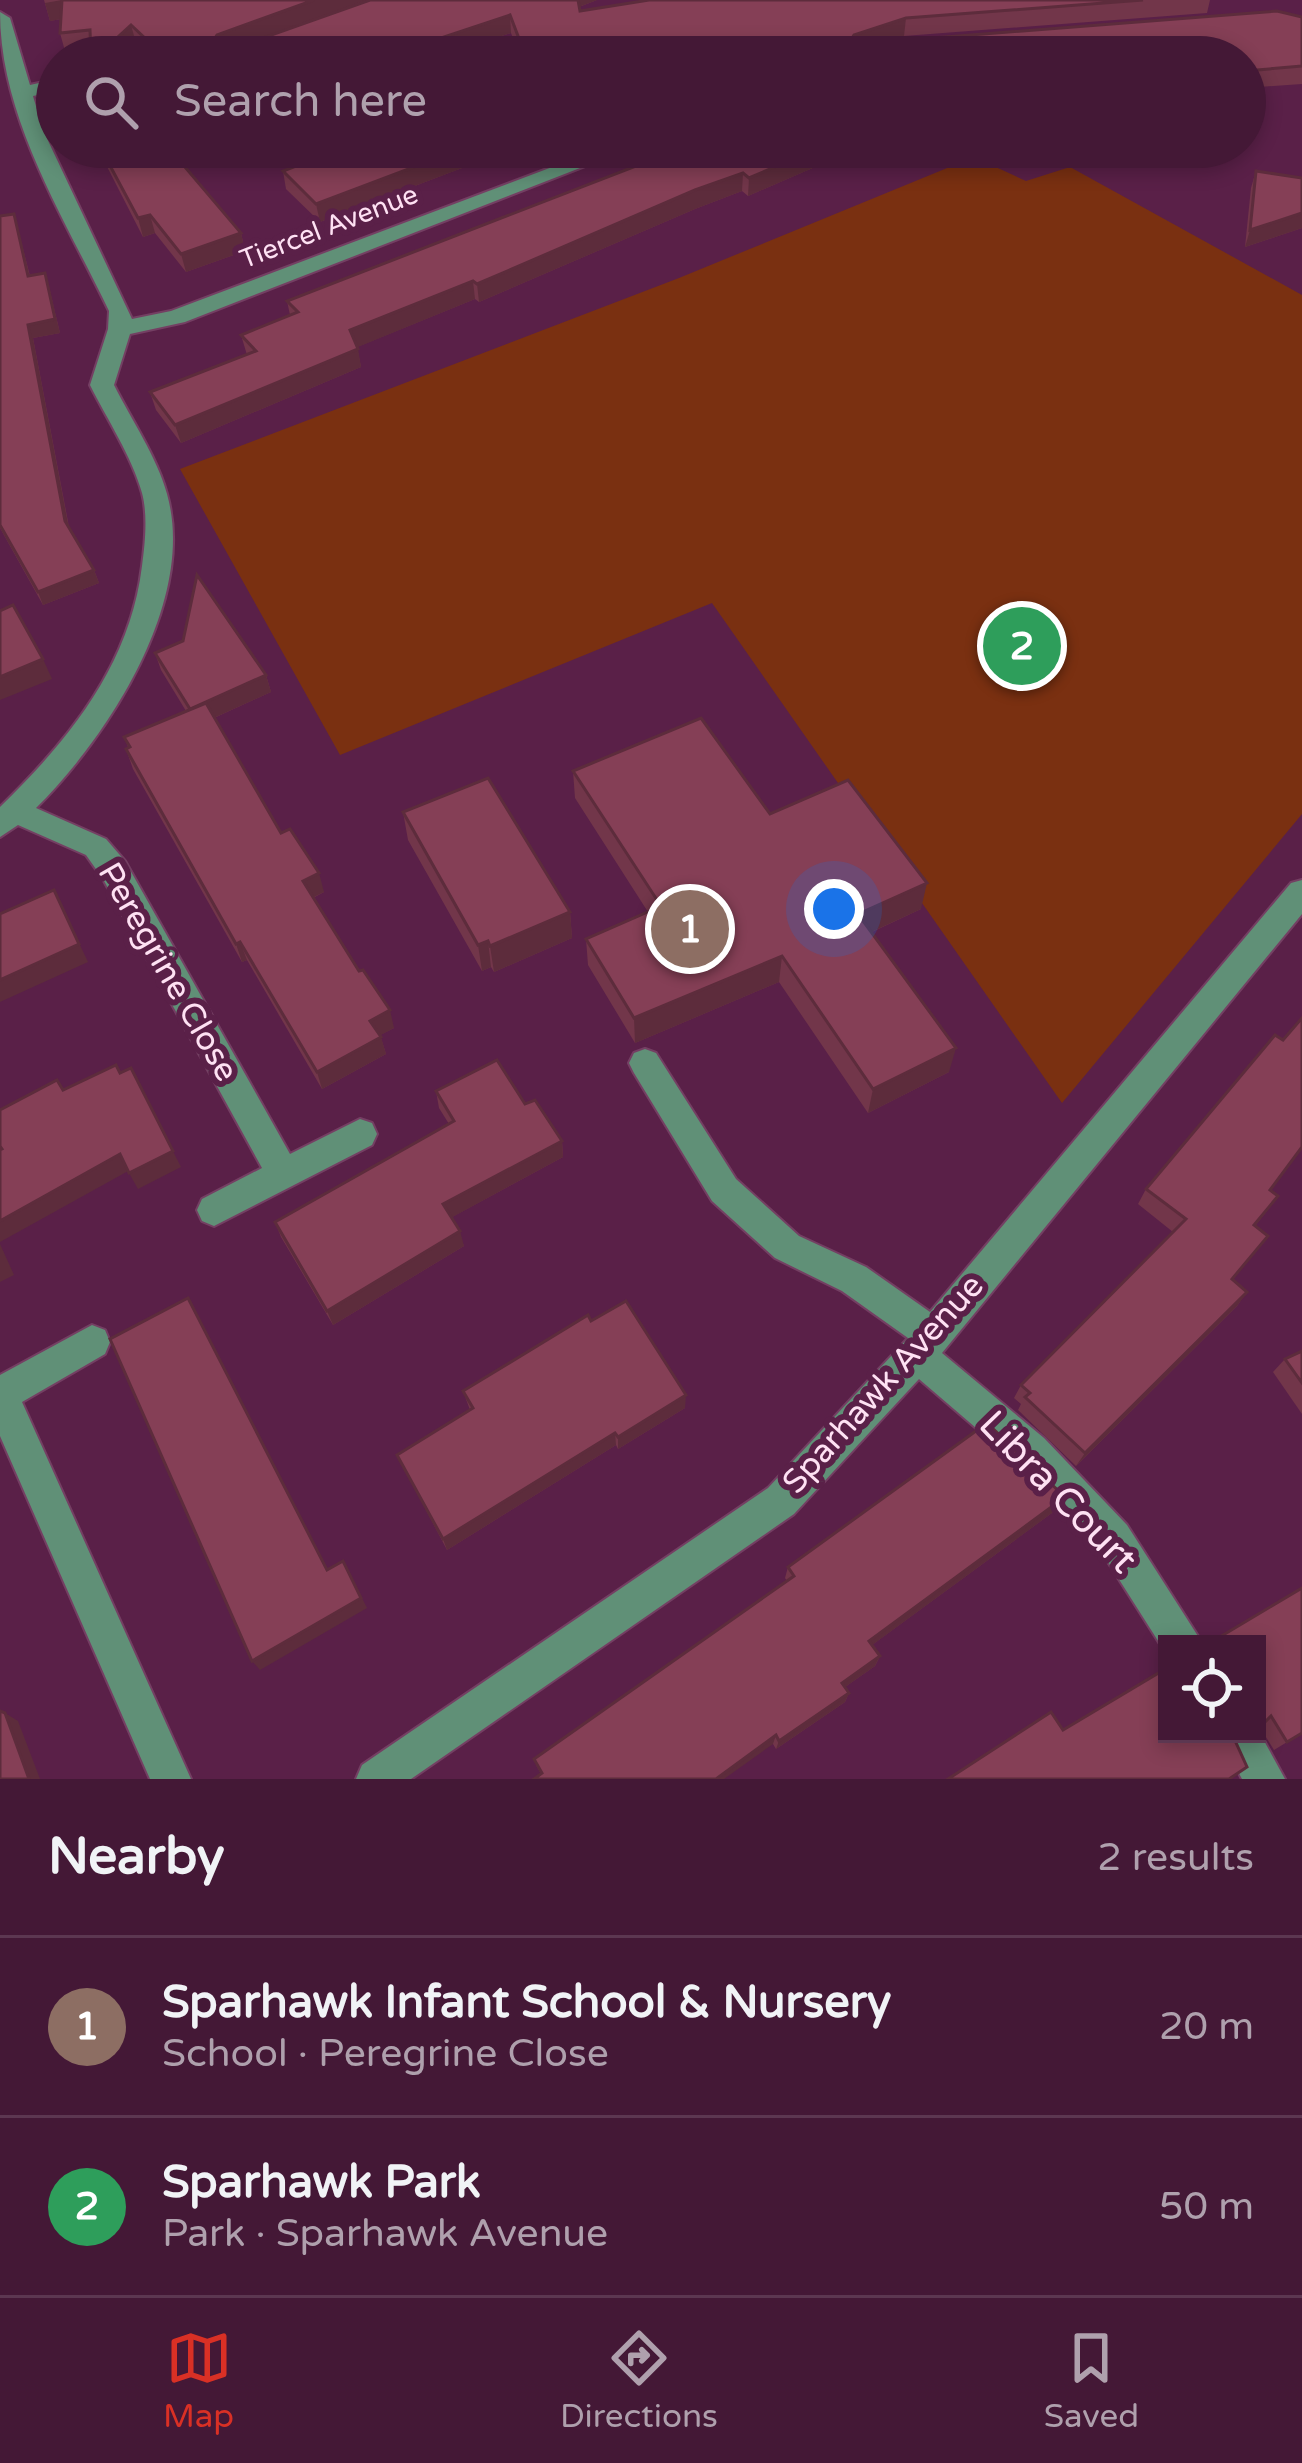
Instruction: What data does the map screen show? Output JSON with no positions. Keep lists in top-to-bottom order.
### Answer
{
  "streets": {
    "street": [
      "Tiercel Avenue",
      "Peregrine Close",
      "Sparhawk Avenue",
      "Libra Court"
    ]
  },
  "crossings": [
    ["Sparhawk Avenue", "Libra Court"]
  ],
  "page": {
    "search": "Search here",
    "pins": ["2", "1"],
    "heading": ["Nearby", "2 results"],
    "list": [
      {
        "mark": "1",
        "name": "Sparhawk Infant School & Nursery",
        "note": "School · Peregrine Close",
        "value": "20 m"
      },
      {
        "mark": "2",
        "name": "Sparhawk Park",
        "note": "Park · Sparhawk Avenue",
        "value": "50 m"
      }
    ],
    "nav": ["Map", "Directions", "Saved"]
  }
}
